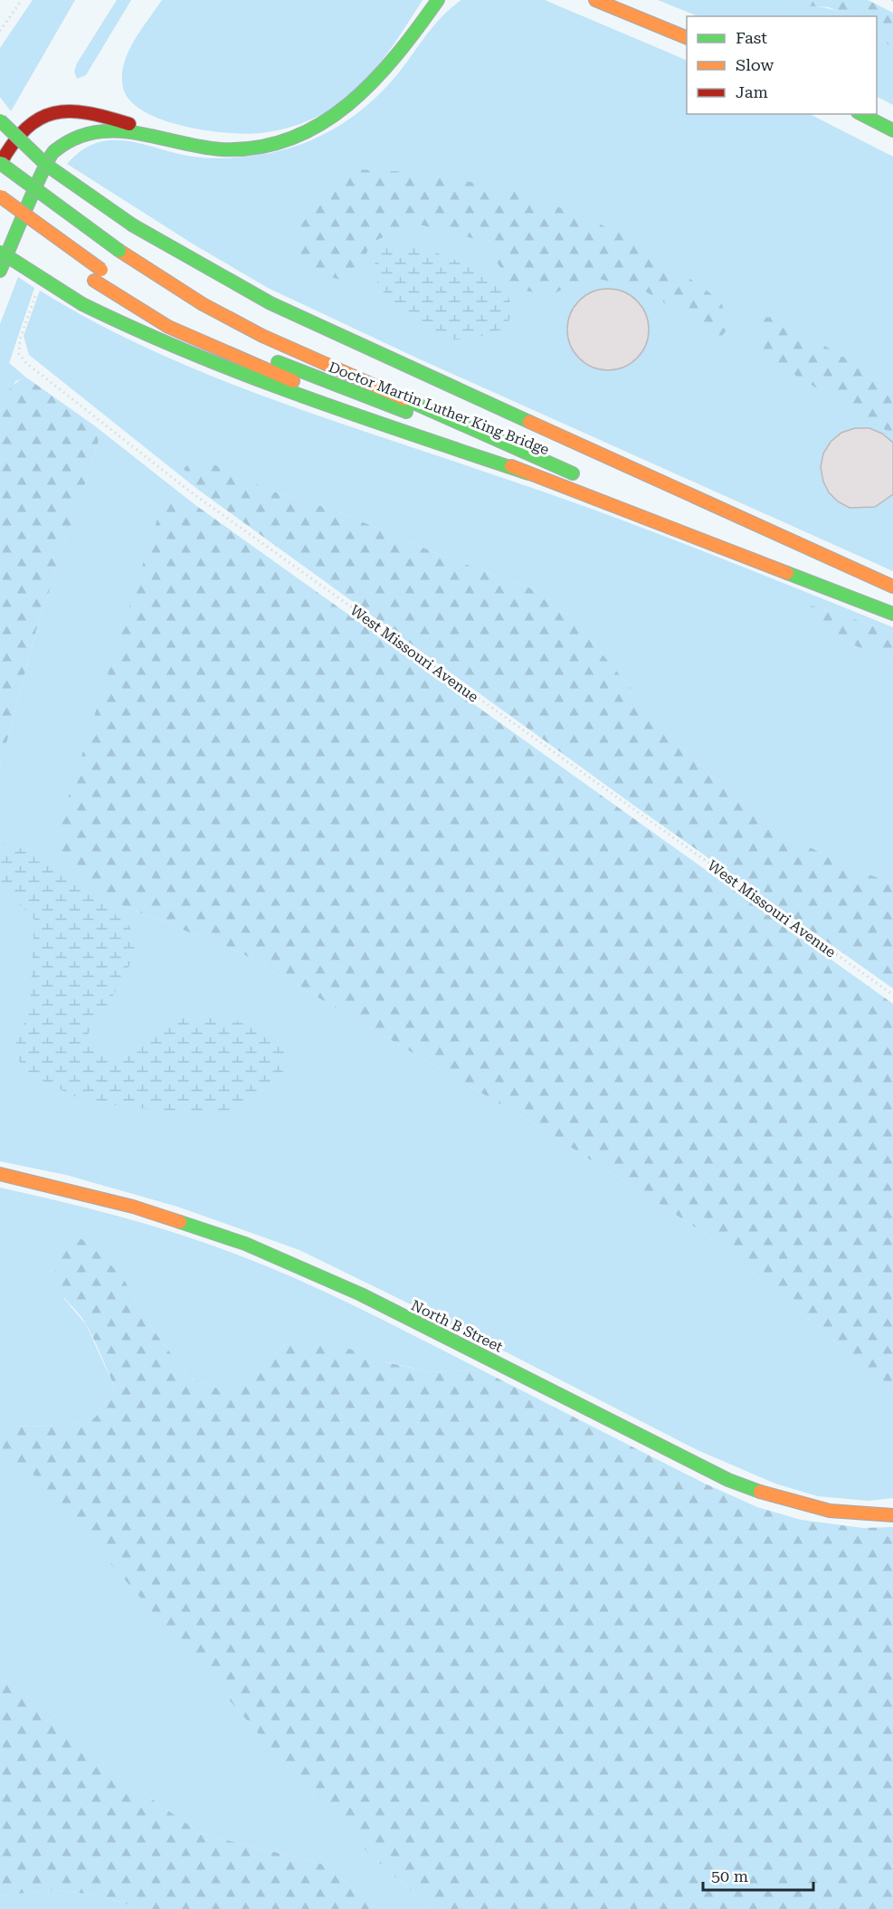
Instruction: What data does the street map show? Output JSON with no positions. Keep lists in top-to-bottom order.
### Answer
{
  "streets": {
    "main road": ["Doctor Martin Luther King Bridge", "North B Street"],
    "path": ["West Missouri Avenue"]
  },
  "legend": ["Fast", "Slow", "Jam"],
  "scale_bar": "50 m"
}
